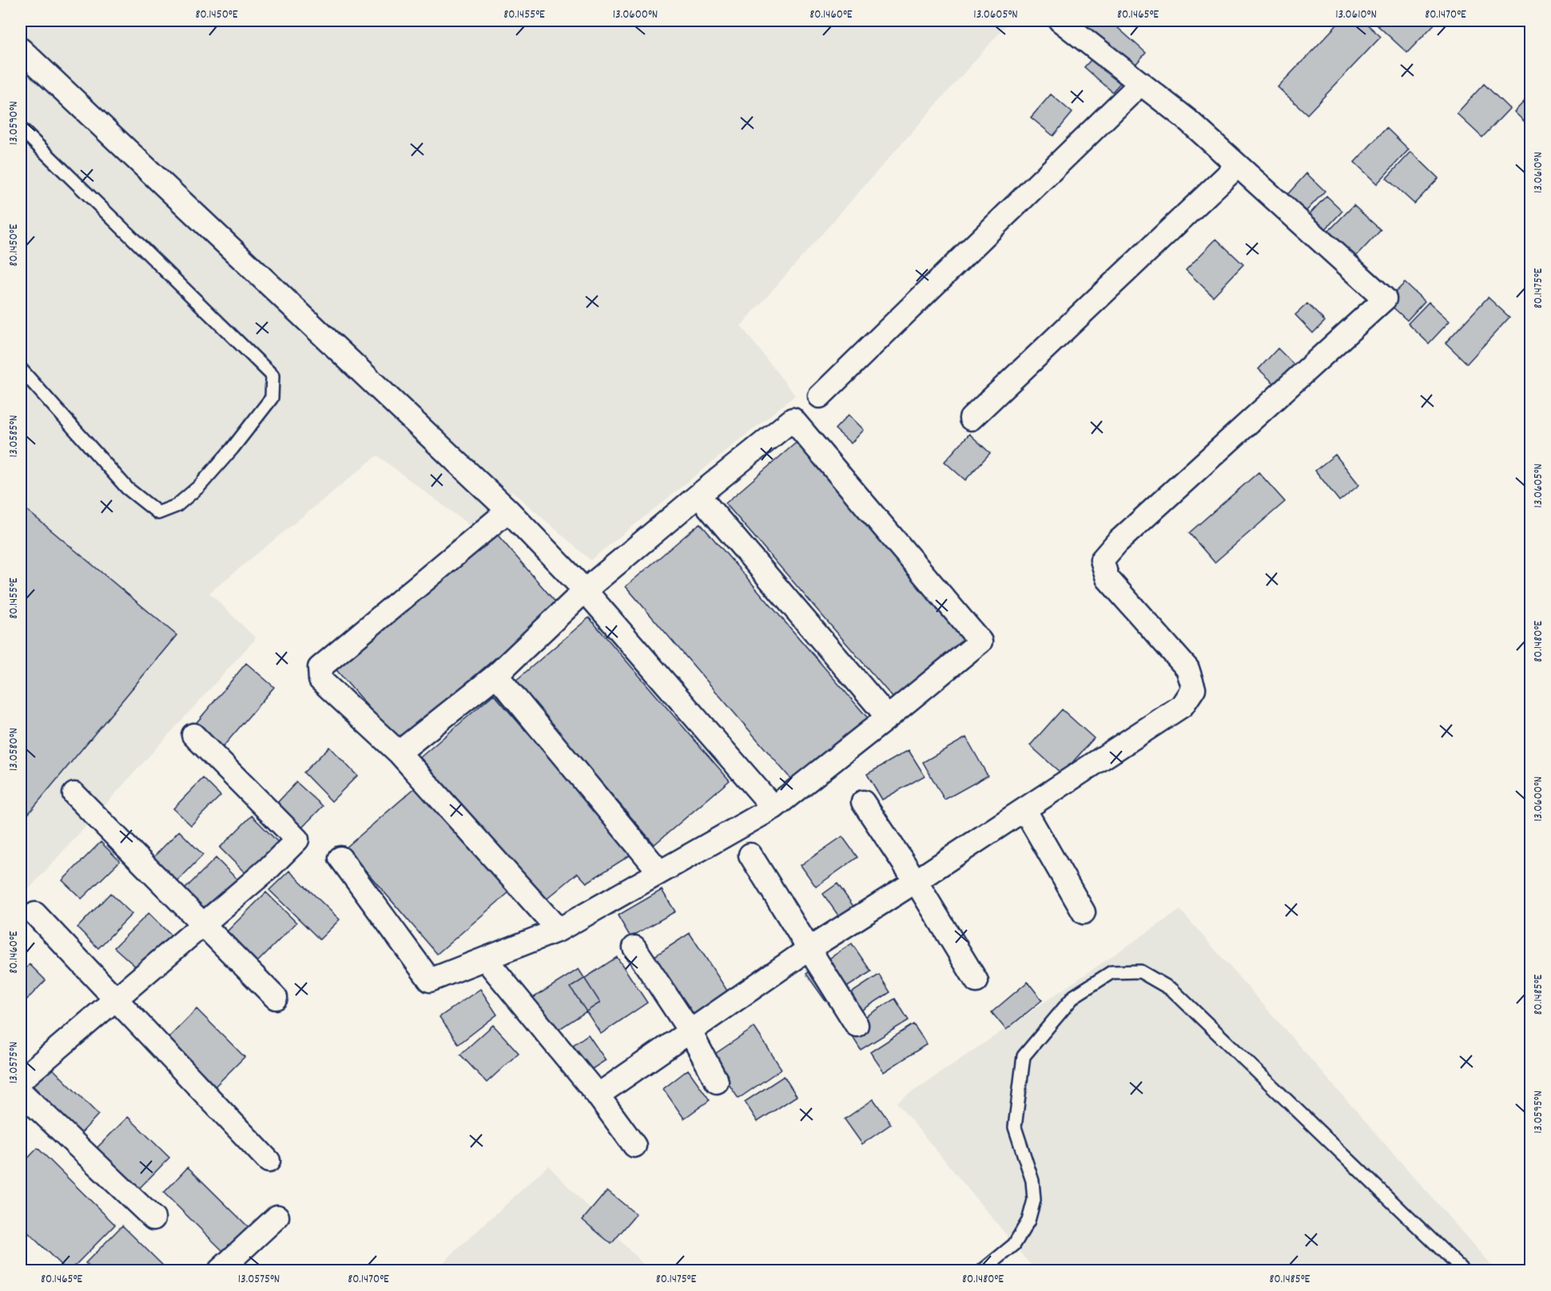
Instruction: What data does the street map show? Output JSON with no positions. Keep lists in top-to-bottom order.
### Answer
{
  "coordinates": [
    "80.1450°E",
    "80.1455°E",
    "13.0600°N",
    "80.1460°E",
    "13.0605°N",
    "80.1465°E",
    "13.0610°N",
    "80.1470°E",
    "13.0590°N",
    "80.1475°E",
    "13.0585°N",
    "80.1480°E",
    "13.0580°N",
    "80.1485°E",
    "13.0575°N",
    "13.0595°N"
  ]
}
